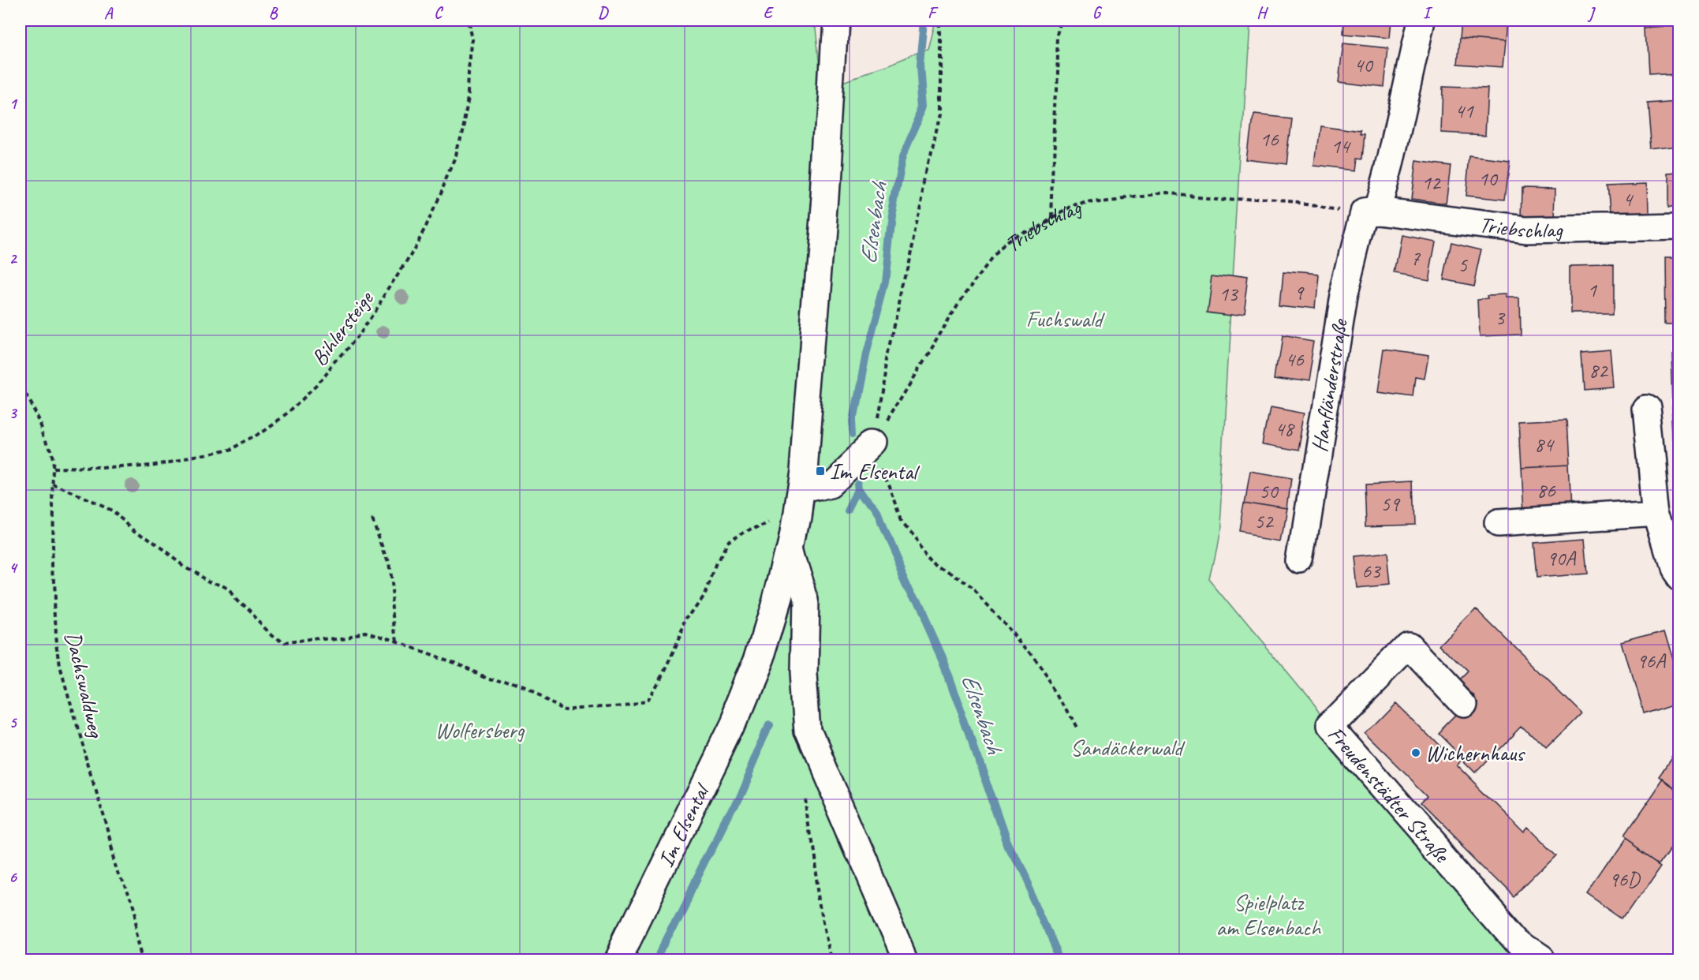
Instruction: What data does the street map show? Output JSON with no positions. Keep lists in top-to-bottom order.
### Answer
{
  "streets": {
    "street": [
      "Triebschlag",
      "Hanfländerstraße",
      "Freudenstädter Straße",
      "Im Elsental"
    ],
    "path": ["Bihlersteige", "Dachswaldweg"]
  },
  "crossings": [
    ["Triebschlag", "Hanfländerstraße"],
    ["Bihlersteige", "Dachswaldweg"]
  ],
  "water": ["Elsenbach"],
  "parks": [
    "Fuchswald",
    "Wolfersberg",
    "Sandäckerwald",
    "Spielplatz am Elsenbach"
  ],
  "places": {
    "transit": ["Im Elsental"],
    "other": ["Wichernhaus"]
  },
  "house_numbers": [
    "40",
    "41",
    "16",
    "14",
    "10",
    "12",
    "4",
    "7",
    "5",
    "1",
    "9",
    "13",
    "3",
    "46",
    "82",
    "48",
    "84",
    "86",
    "50",
    "59",
    "52",
    "90A",
    "63",
    "96A",
    "96D"
  ],
  "grid": {
    "columns": [
      "A",
      "B",
      "C",
      "D",
      "E",
      "F",
      "G",
      "H",
      "I",
      "J"
    ],
    "rows": [
      "1",
      "2",
      "3",
      "4",
      "5",
      "6"
    ]
  }
}
